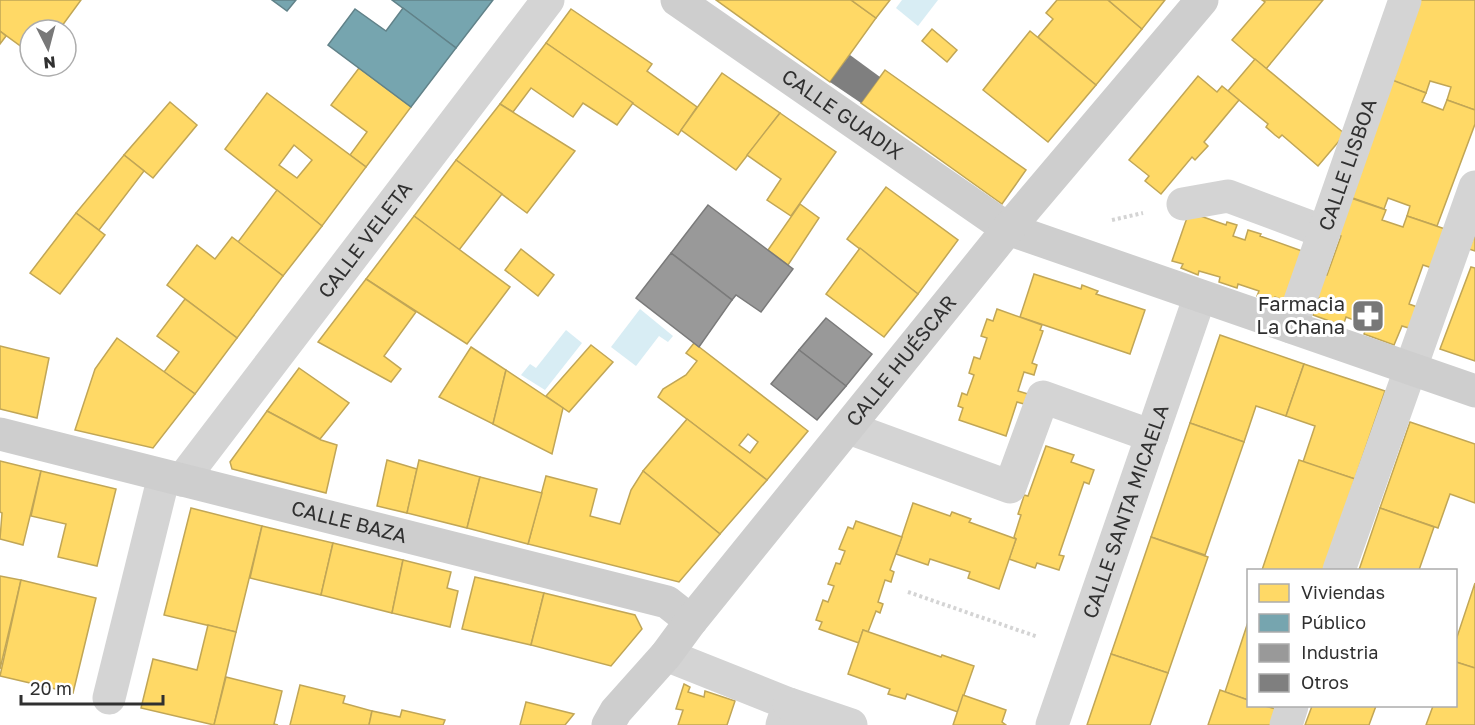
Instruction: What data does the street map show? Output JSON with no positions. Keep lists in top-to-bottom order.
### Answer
{
  "streets": {
    "street": [
      "CALLE GUADIX",
      "CALLE LISBOA",
      "CALLE VELETA",
      "CALLE HUÉSCAR",
      "CALLE SANTA MICAELA",
      "CALLE BAZA"
    ]
  },
  "crossings": [
    ["CALLE GUADIX", "CALLE LISBOA"],
    ["CALLE GUADIX", "CALLE HUÉSCAR"],
    ["CALLE GUADIX", "CALLE SANTA MICAELA"],
    ["CALLE VELETA", "CALLE BAZA"],
    ["CALLE HUÉSCAR", "CALLE BAZA"]
  ],
  "places": {
    "pharmacy": ["Farmacia La Chana"]
  },
  "legend": [
    "Viviendas",
    "Público",
    "Industria",
    "Otros"
  ],
  "scale_bar": "20 m",
  "north": "bottom"
}
